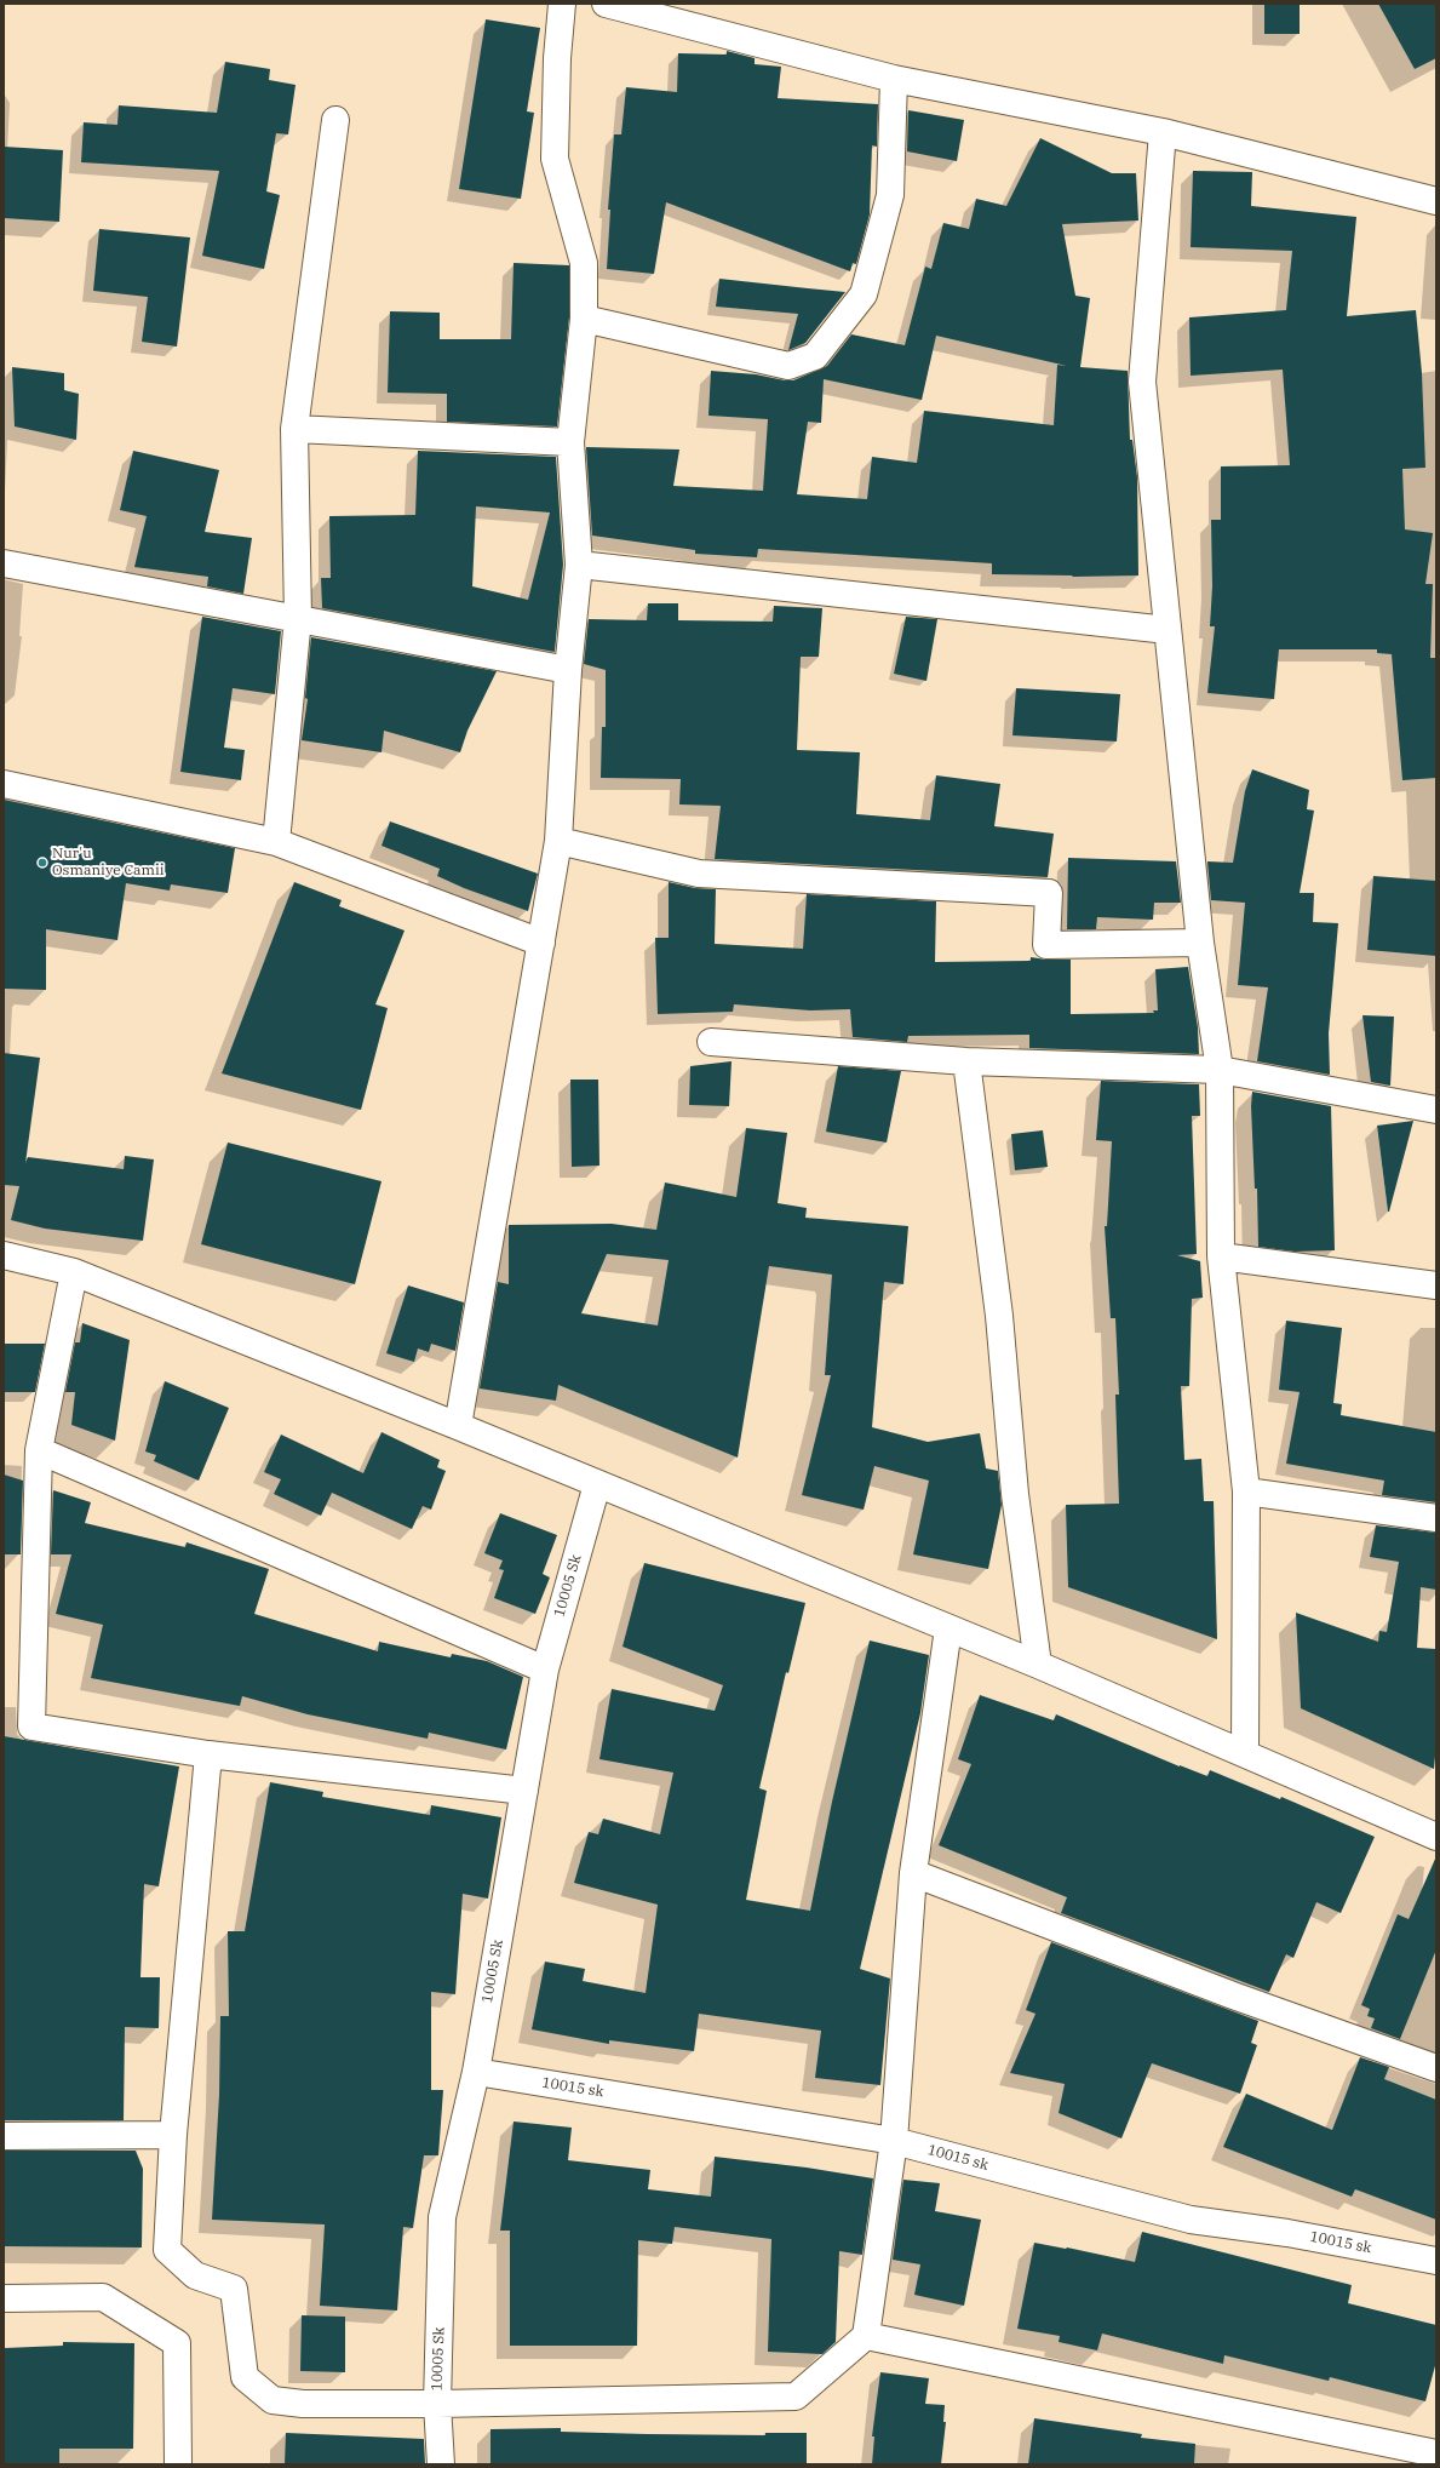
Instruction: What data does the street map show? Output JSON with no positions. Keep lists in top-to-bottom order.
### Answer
{
  "streets": {
    "street": ["10005 Sk", "10015 sk"]
  },
  "crossings": [
    ["10005 Sk", "10015 sk"]
  ],
  "places": ["Nur'u Osmaniye Camii"]
}
